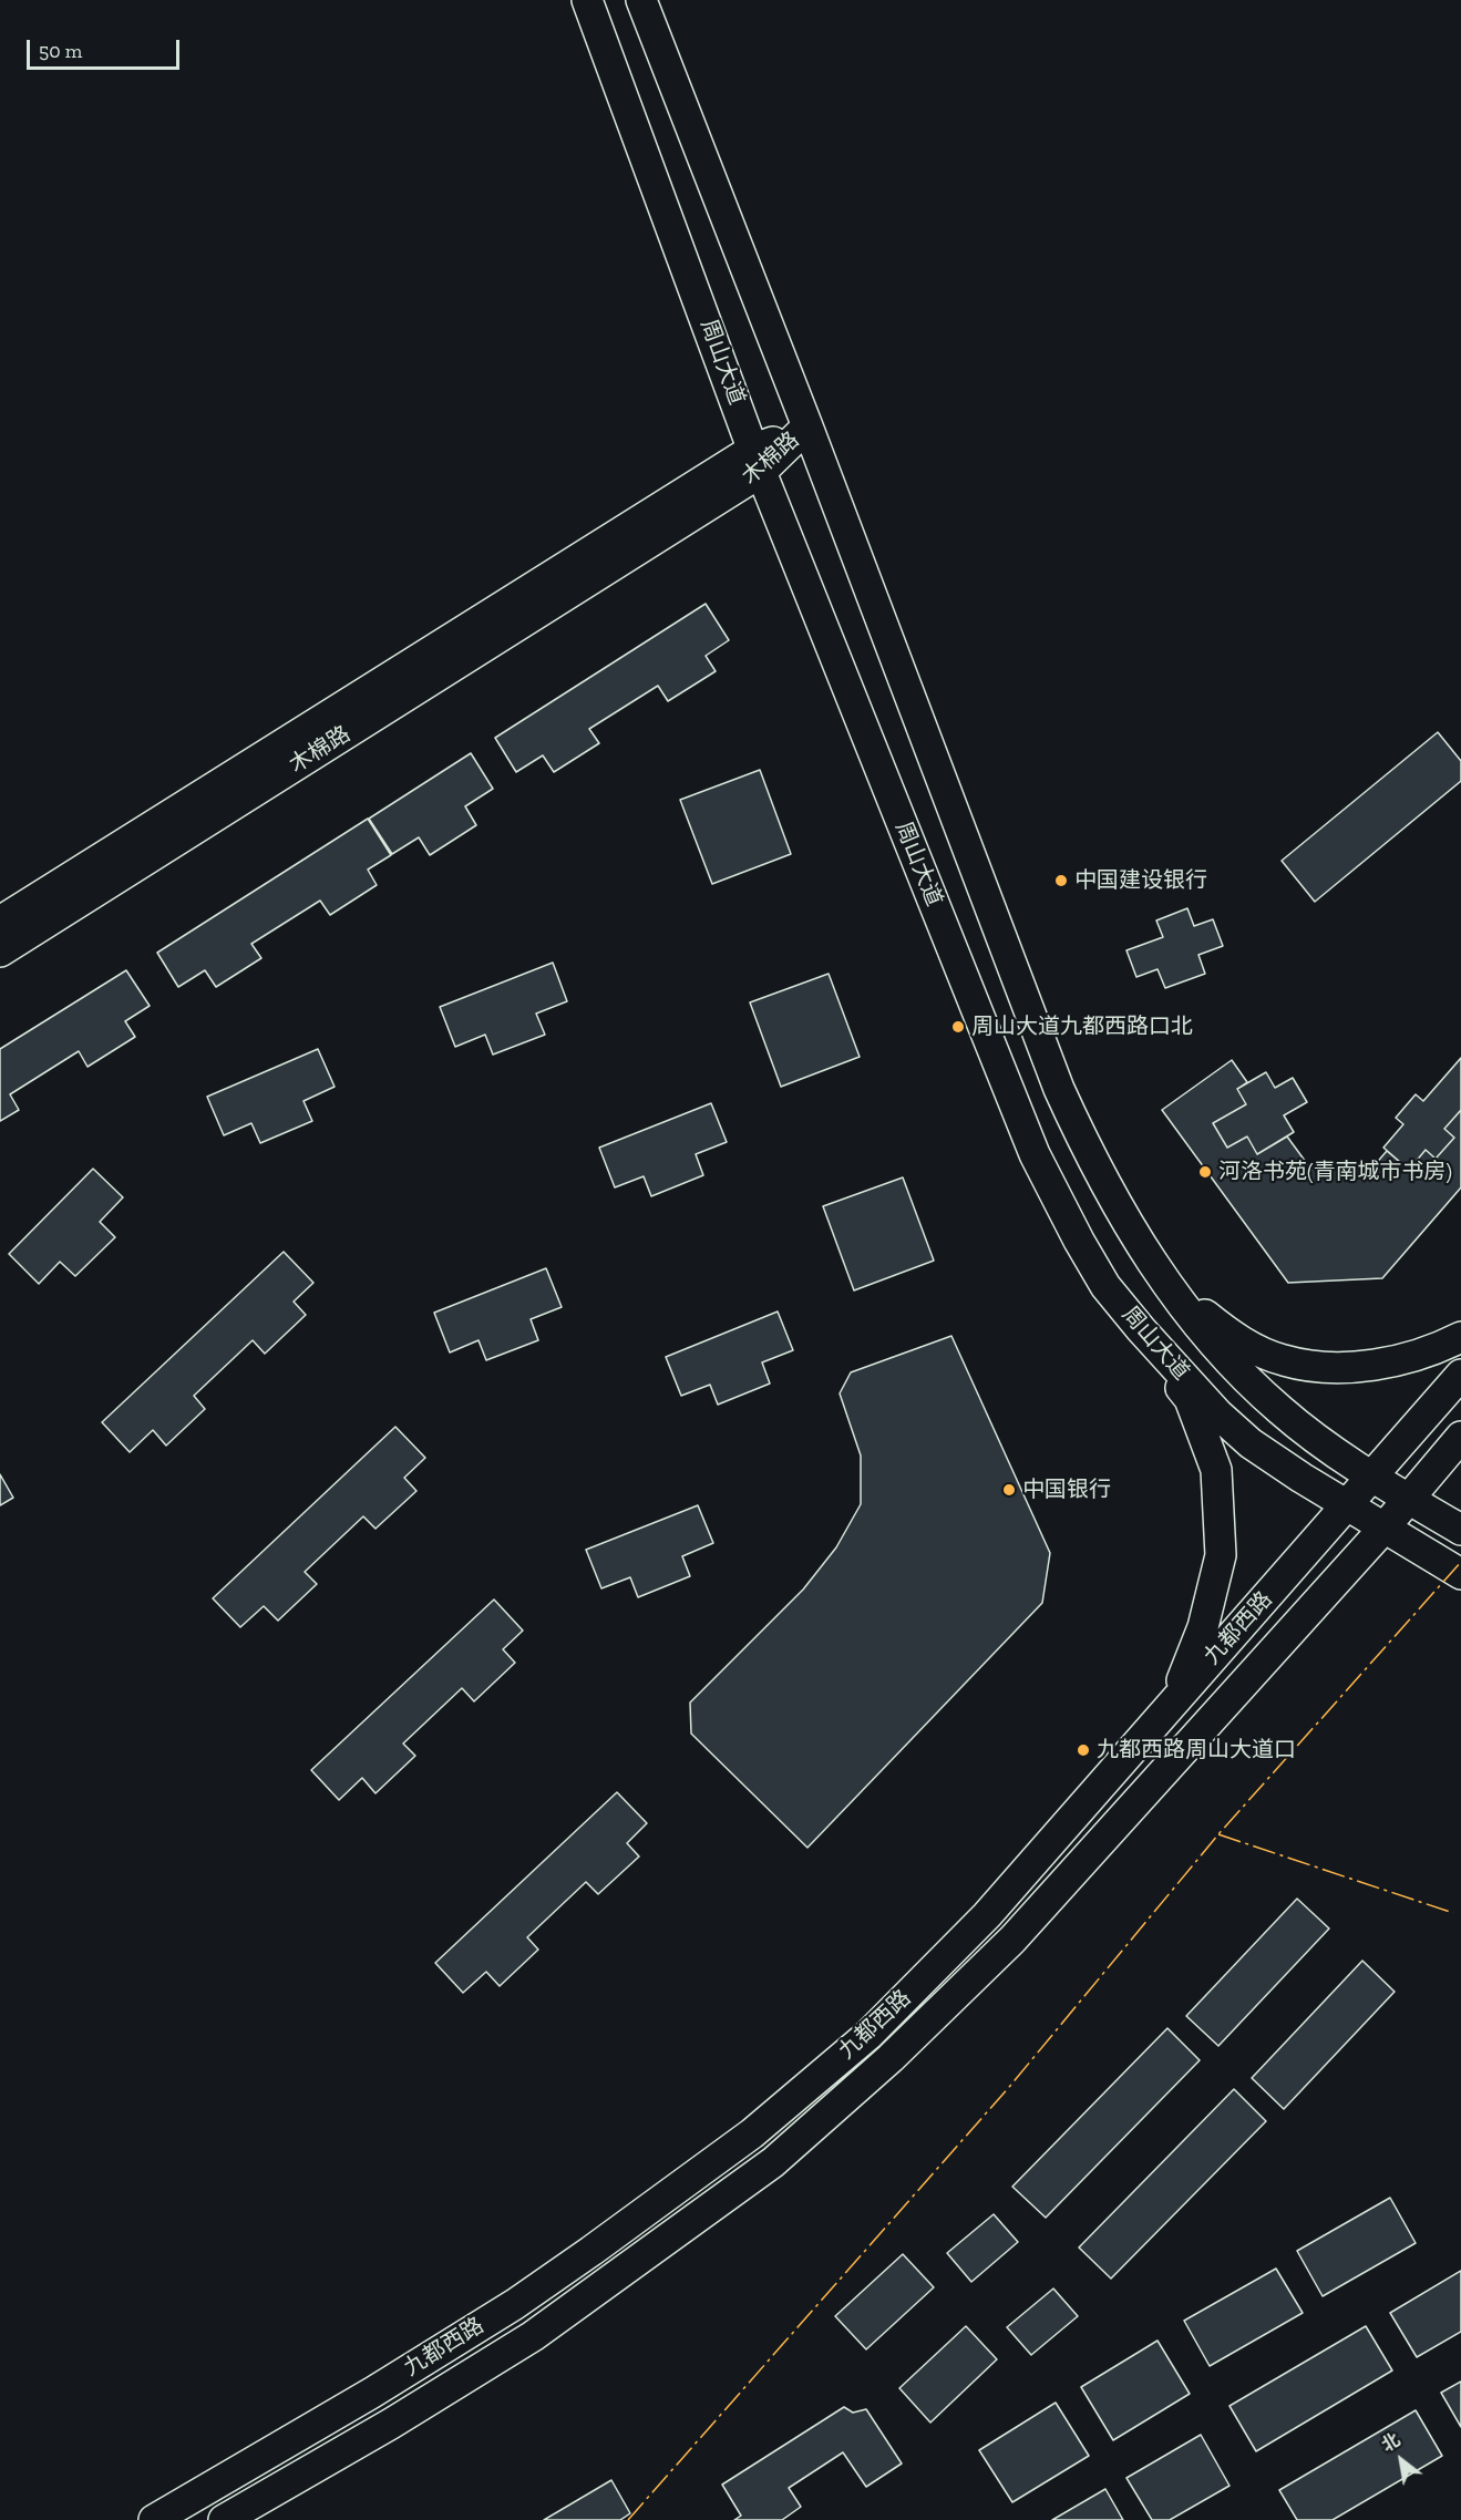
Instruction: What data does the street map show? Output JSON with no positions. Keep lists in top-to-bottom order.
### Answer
{
  "streets": {
    "main road": ["周山大道", "木棉路", "九都西路"]
  },
  "crossings": [
    ["周山大道", "木棉路"],
    ["周山大道", "九都西路"]
  ],
  "places": [
    "中国建设银行",
    "周山大道九都西路口北",
    "河洛书苑(青南城市书房)",
    "中国银行",
    "九都西路周山大道口"
  ],
  "scale_bar": "50 m",
  "north": "top left"
}
